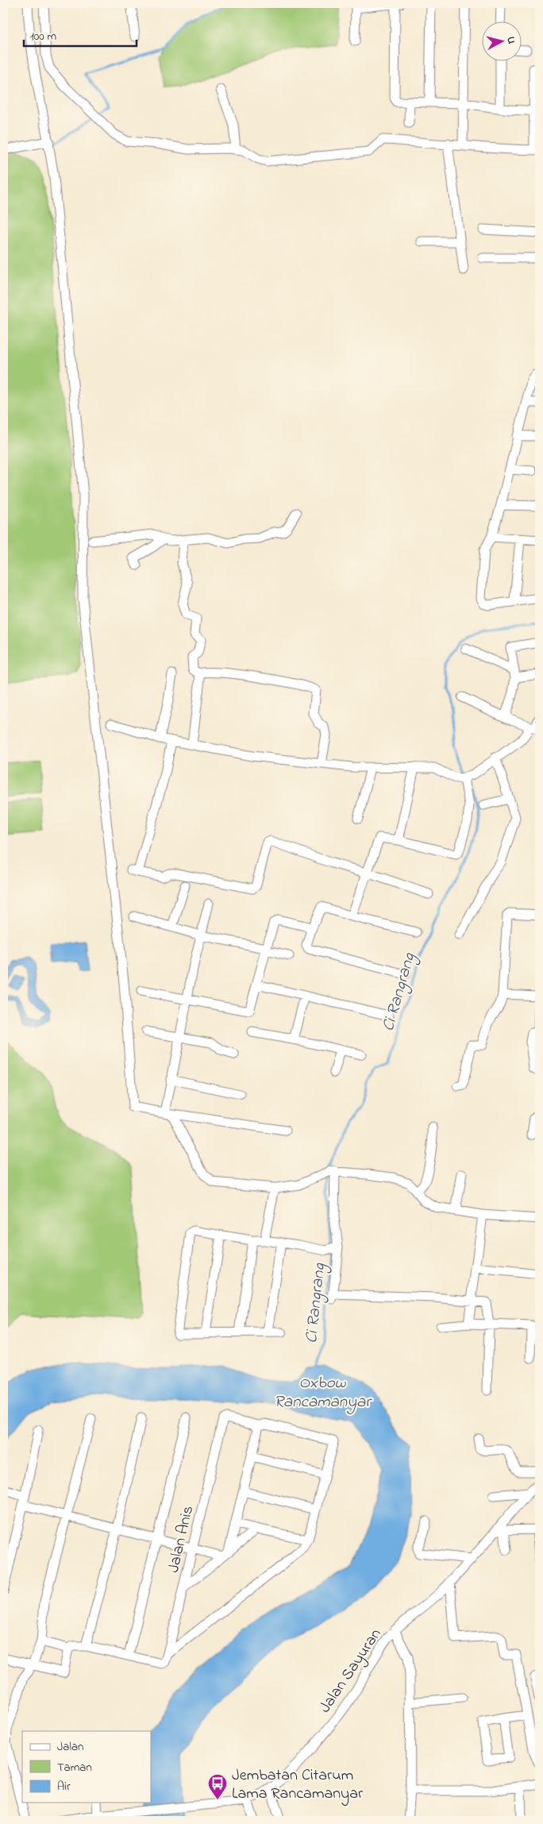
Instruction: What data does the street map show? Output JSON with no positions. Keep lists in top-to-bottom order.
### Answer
{
  "streets": {
    "street": ["Jalan Anis", "Jalan Sayuran"]
  },
  "water": ["Ci Rangrang", "Oxbow Rancamanyar"],
  "places": {
    "bus stop": ["Jembatan Citarum Lama Rancamanyar"]
  },
  "legend": ["Jalan", "Taman", "Air"],
  "scale_bar": "100 m",
  "north": "right"
}
